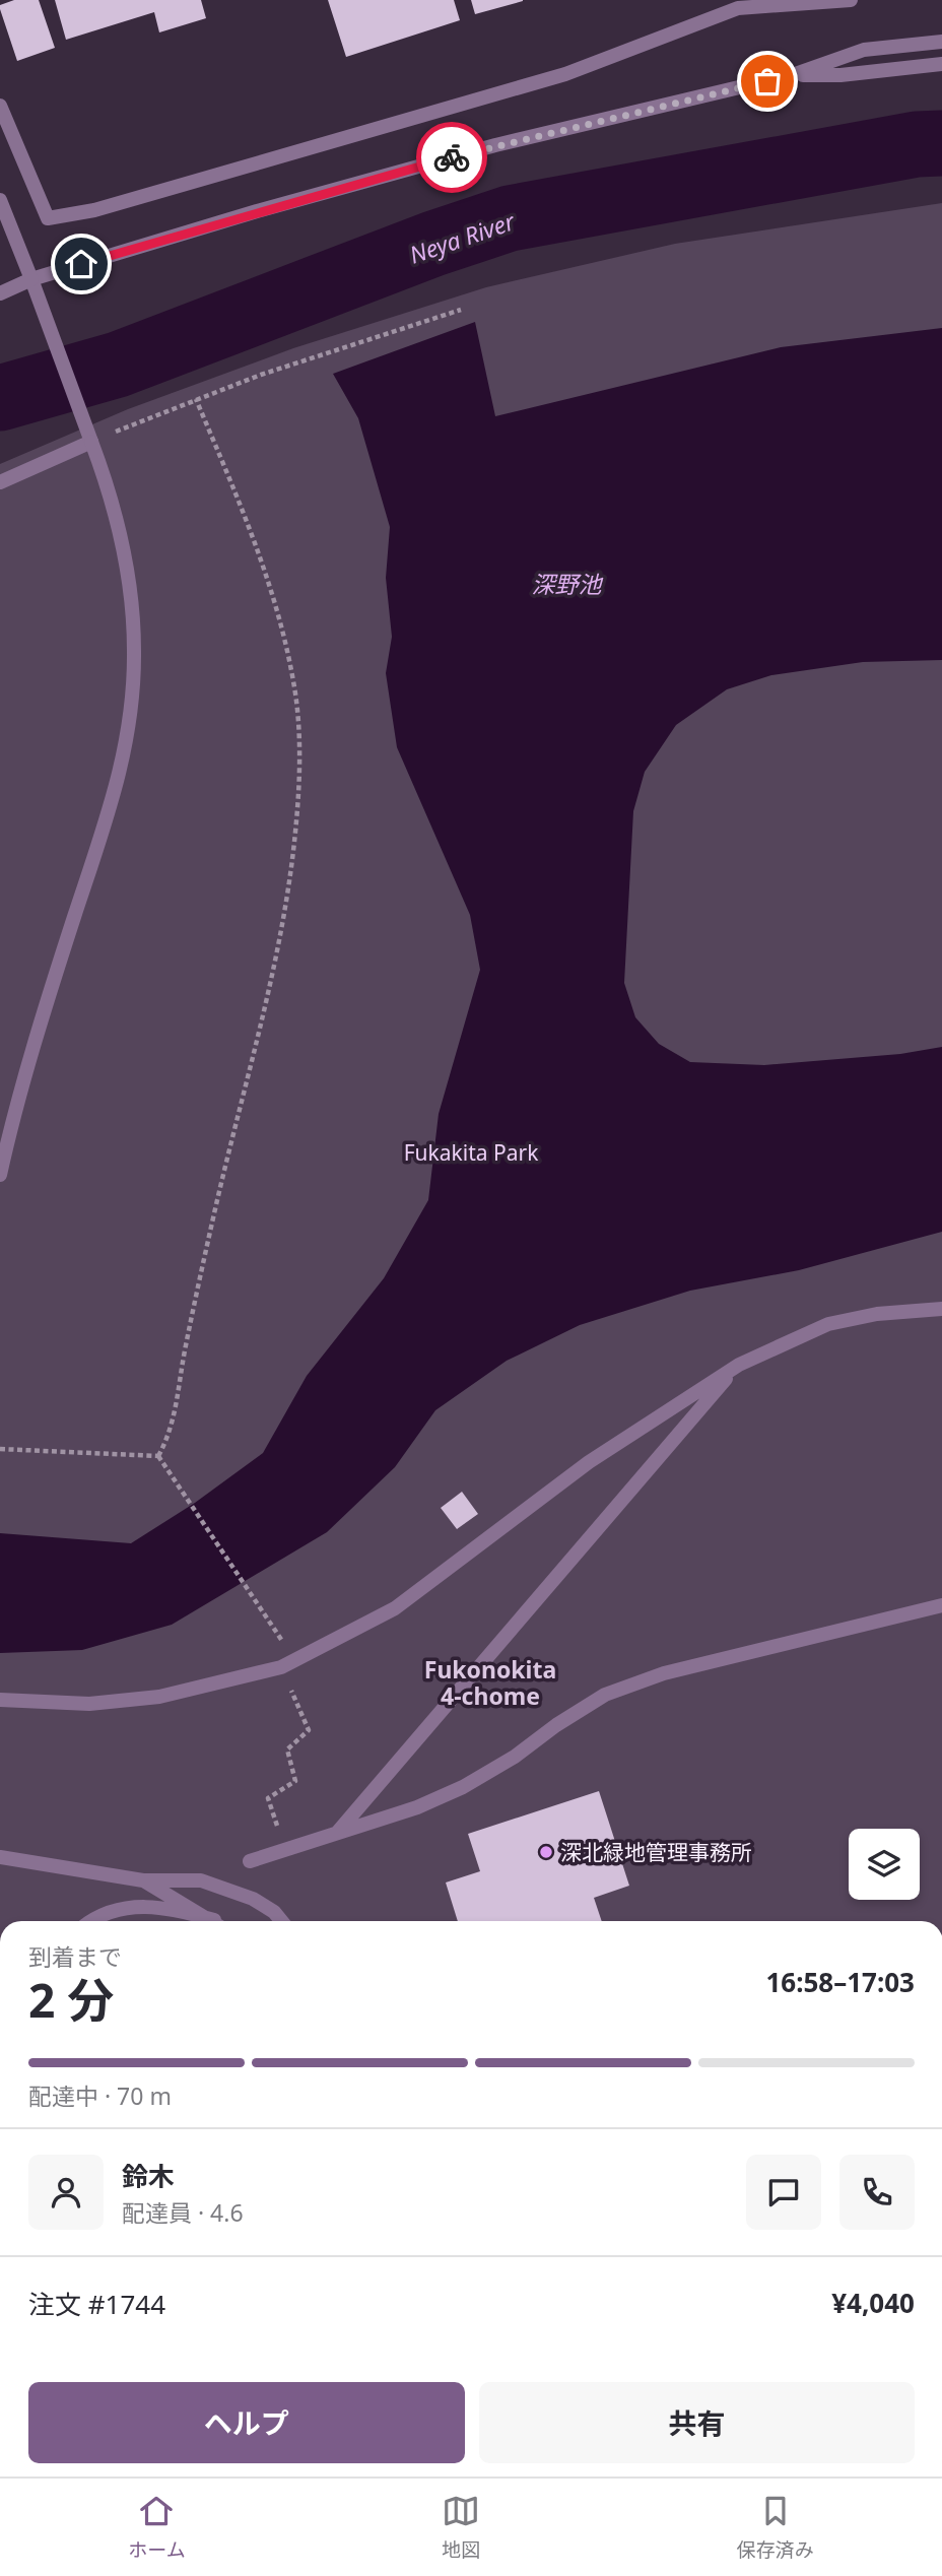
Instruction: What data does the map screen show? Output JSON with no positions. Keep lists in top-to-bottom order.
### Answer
{
  "districts": ["Fukonokita 4-chome"],
  "water": ["Neya River", "深野池"],
  "parks": ["Fukakita Park"],
  "places": ["深北緑地管理事務所"],
  "page": {
    "heading": ["2 分", "到着まで", "16:58–17:03"],
    "panel": [
      "鈴木",
      "配達員 · 4.6",
      "注文 #1744",
      "¥4,040"
    ],
    "bar": "配達中 · 70 m",
    "buttons": ["ヘルプ", "共有"],
    "tabs": ["ホーム", "地図", "保存済み"]
  }
}
